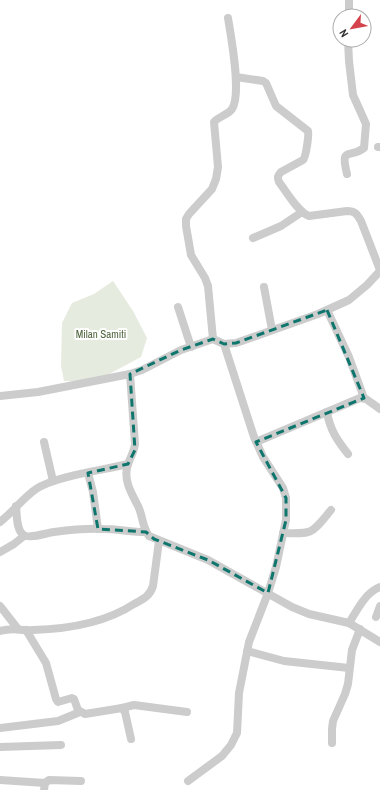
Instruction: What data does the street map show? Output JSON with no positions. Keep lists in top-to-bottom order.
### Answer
{
  "parks": ["Milan Samiti"],
  "north": "bottom left"
}
